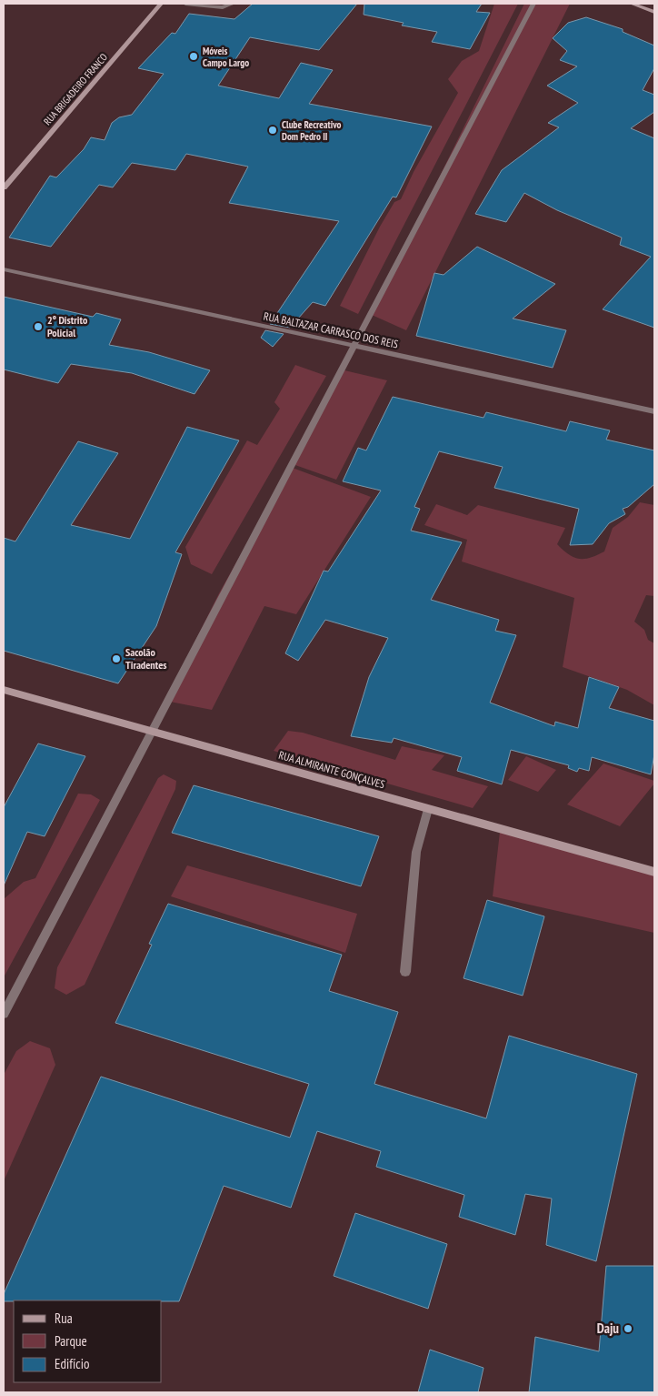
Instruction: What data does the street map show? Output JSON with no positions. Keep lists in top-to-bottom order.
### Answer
{
  "streets": {
    "street": ["RUA BRIGADEIRO FRANCO", "RUA BALTAZAR CARRASCO DOS REIS", "RUA ALMIRANTE GONÇALVES"]
  },
  "places": [
    "Móveis Campo Largo",
    "Clube Recreativo Dom Pedro II",
    "2º Distrito Policial",
    "Sacolão Tiradentes",
    "Daju"
  ],
  "legend": ["Rua", "Parque", "Edifício"]
}
